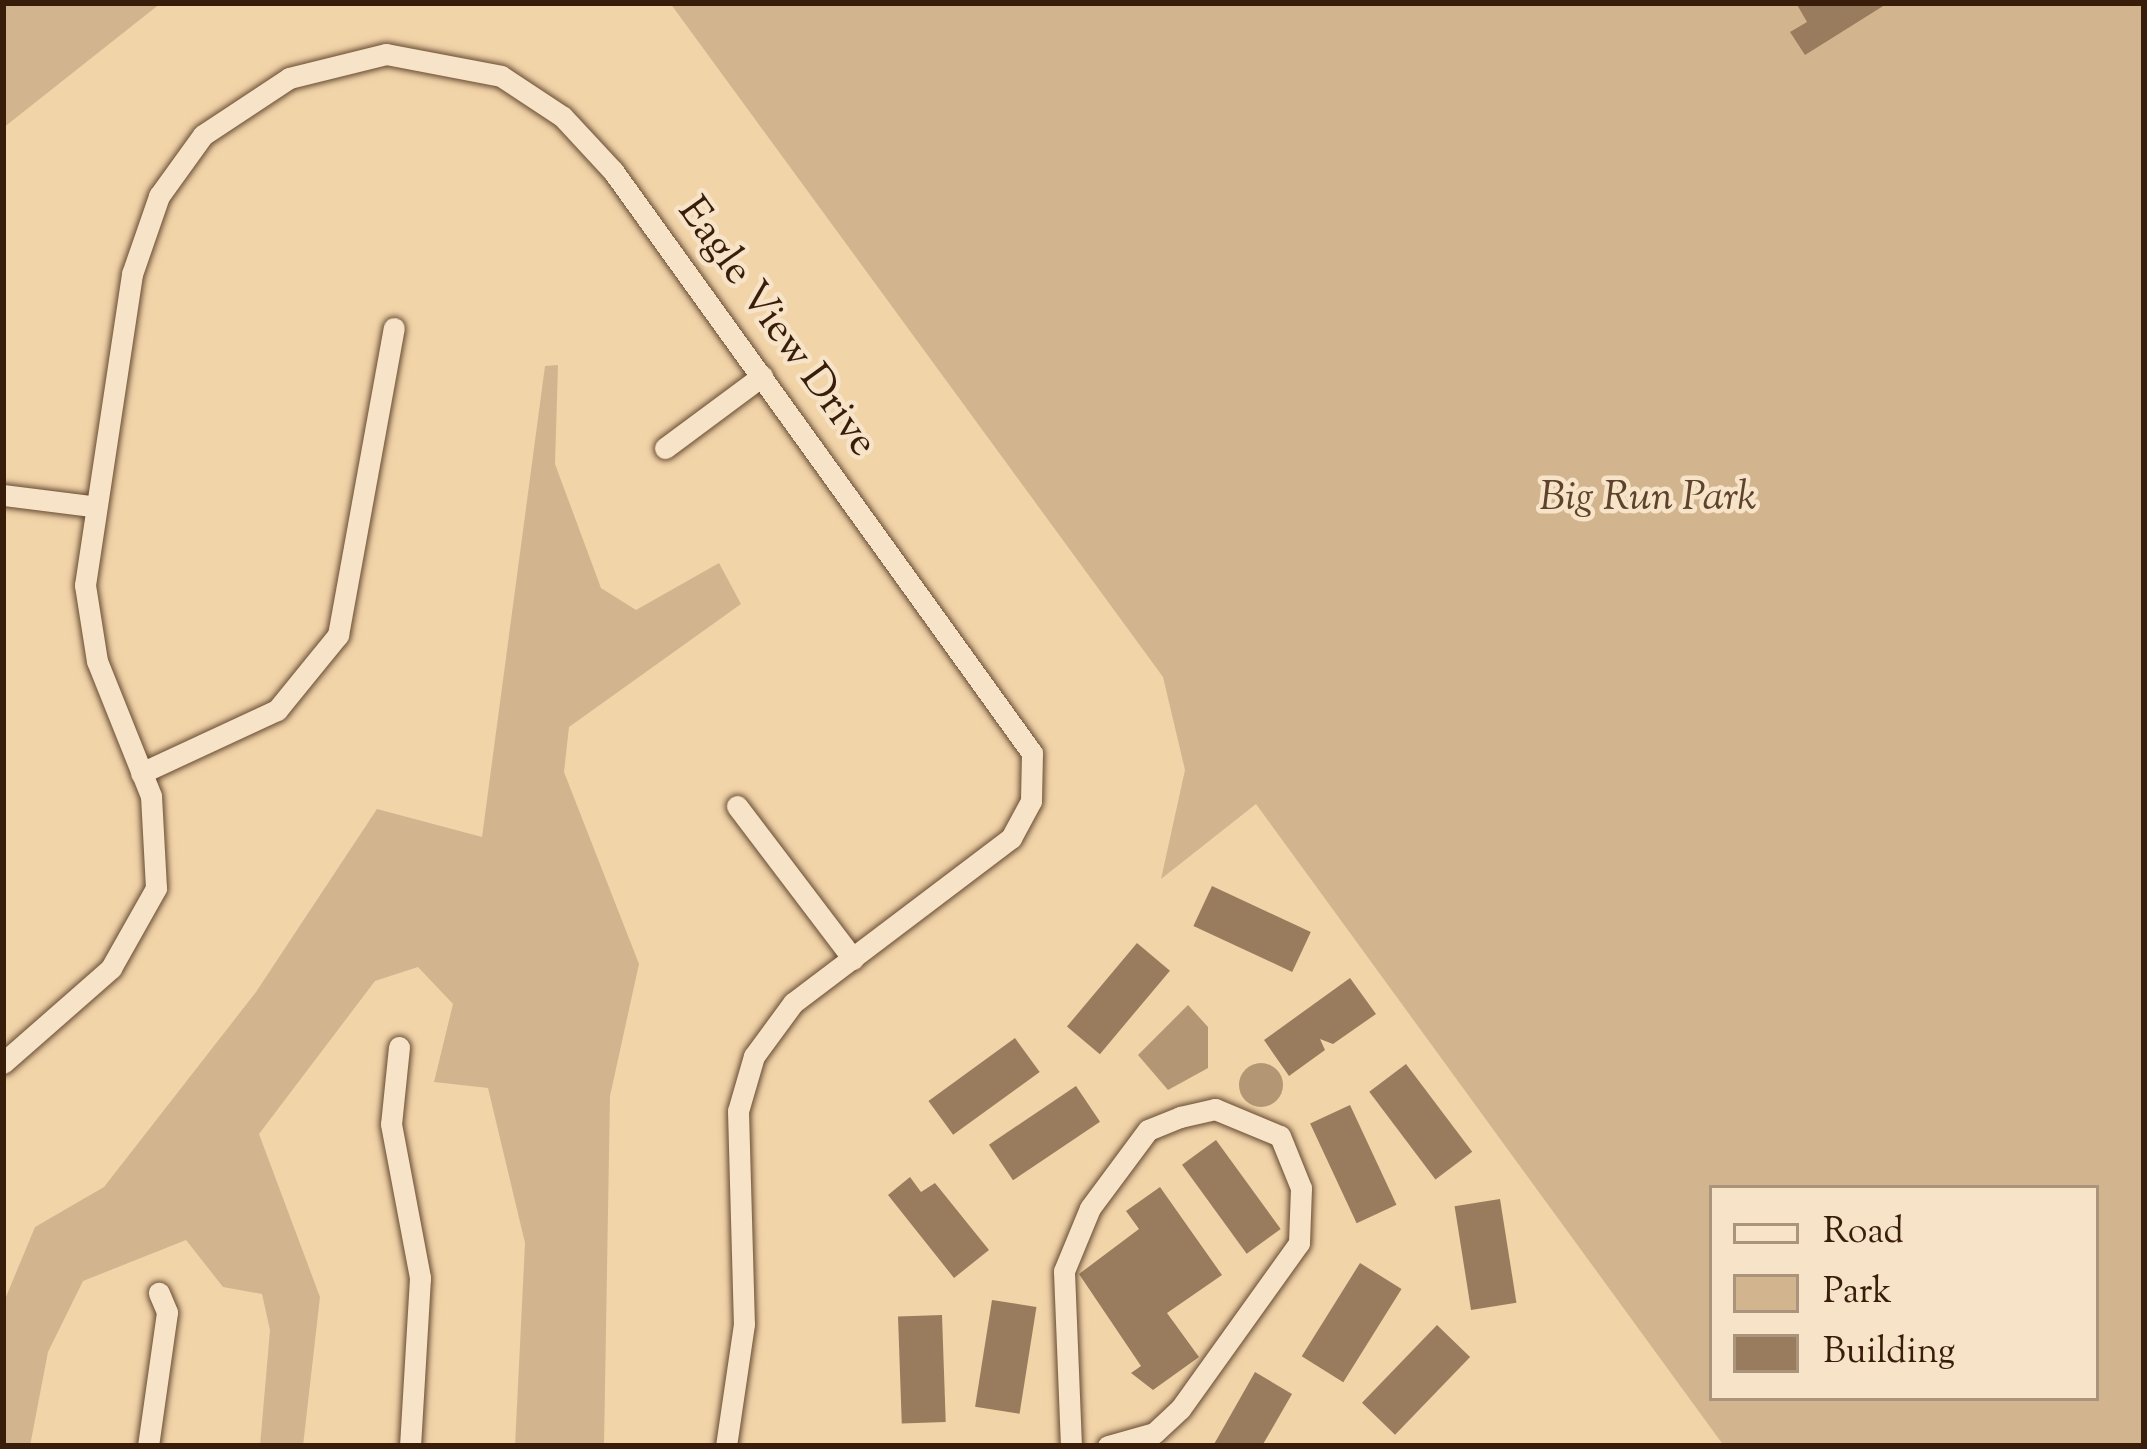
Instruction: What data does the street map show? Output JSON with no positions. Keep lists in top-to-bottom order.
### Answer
{
  "streets": {
    "street": ["Eagle View Drive"]
  },
  "parks": ["Big Run Park"],
  "legend": ["Road", "Park", "Building"]
}
